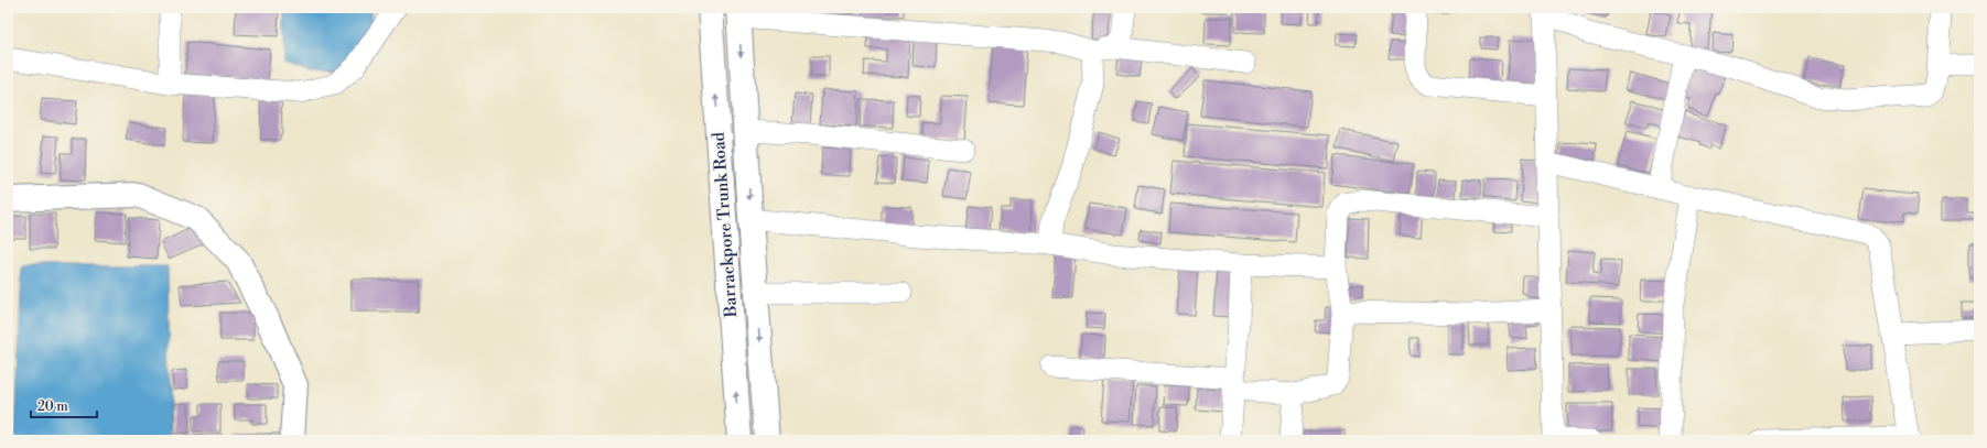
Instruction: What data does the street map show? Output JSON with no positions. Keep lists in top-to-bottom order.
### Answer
{
  "streets": {
    "main road": ["Barrackpore Trunk Road"]
  },
  "scale_bar": "20 m"
}
